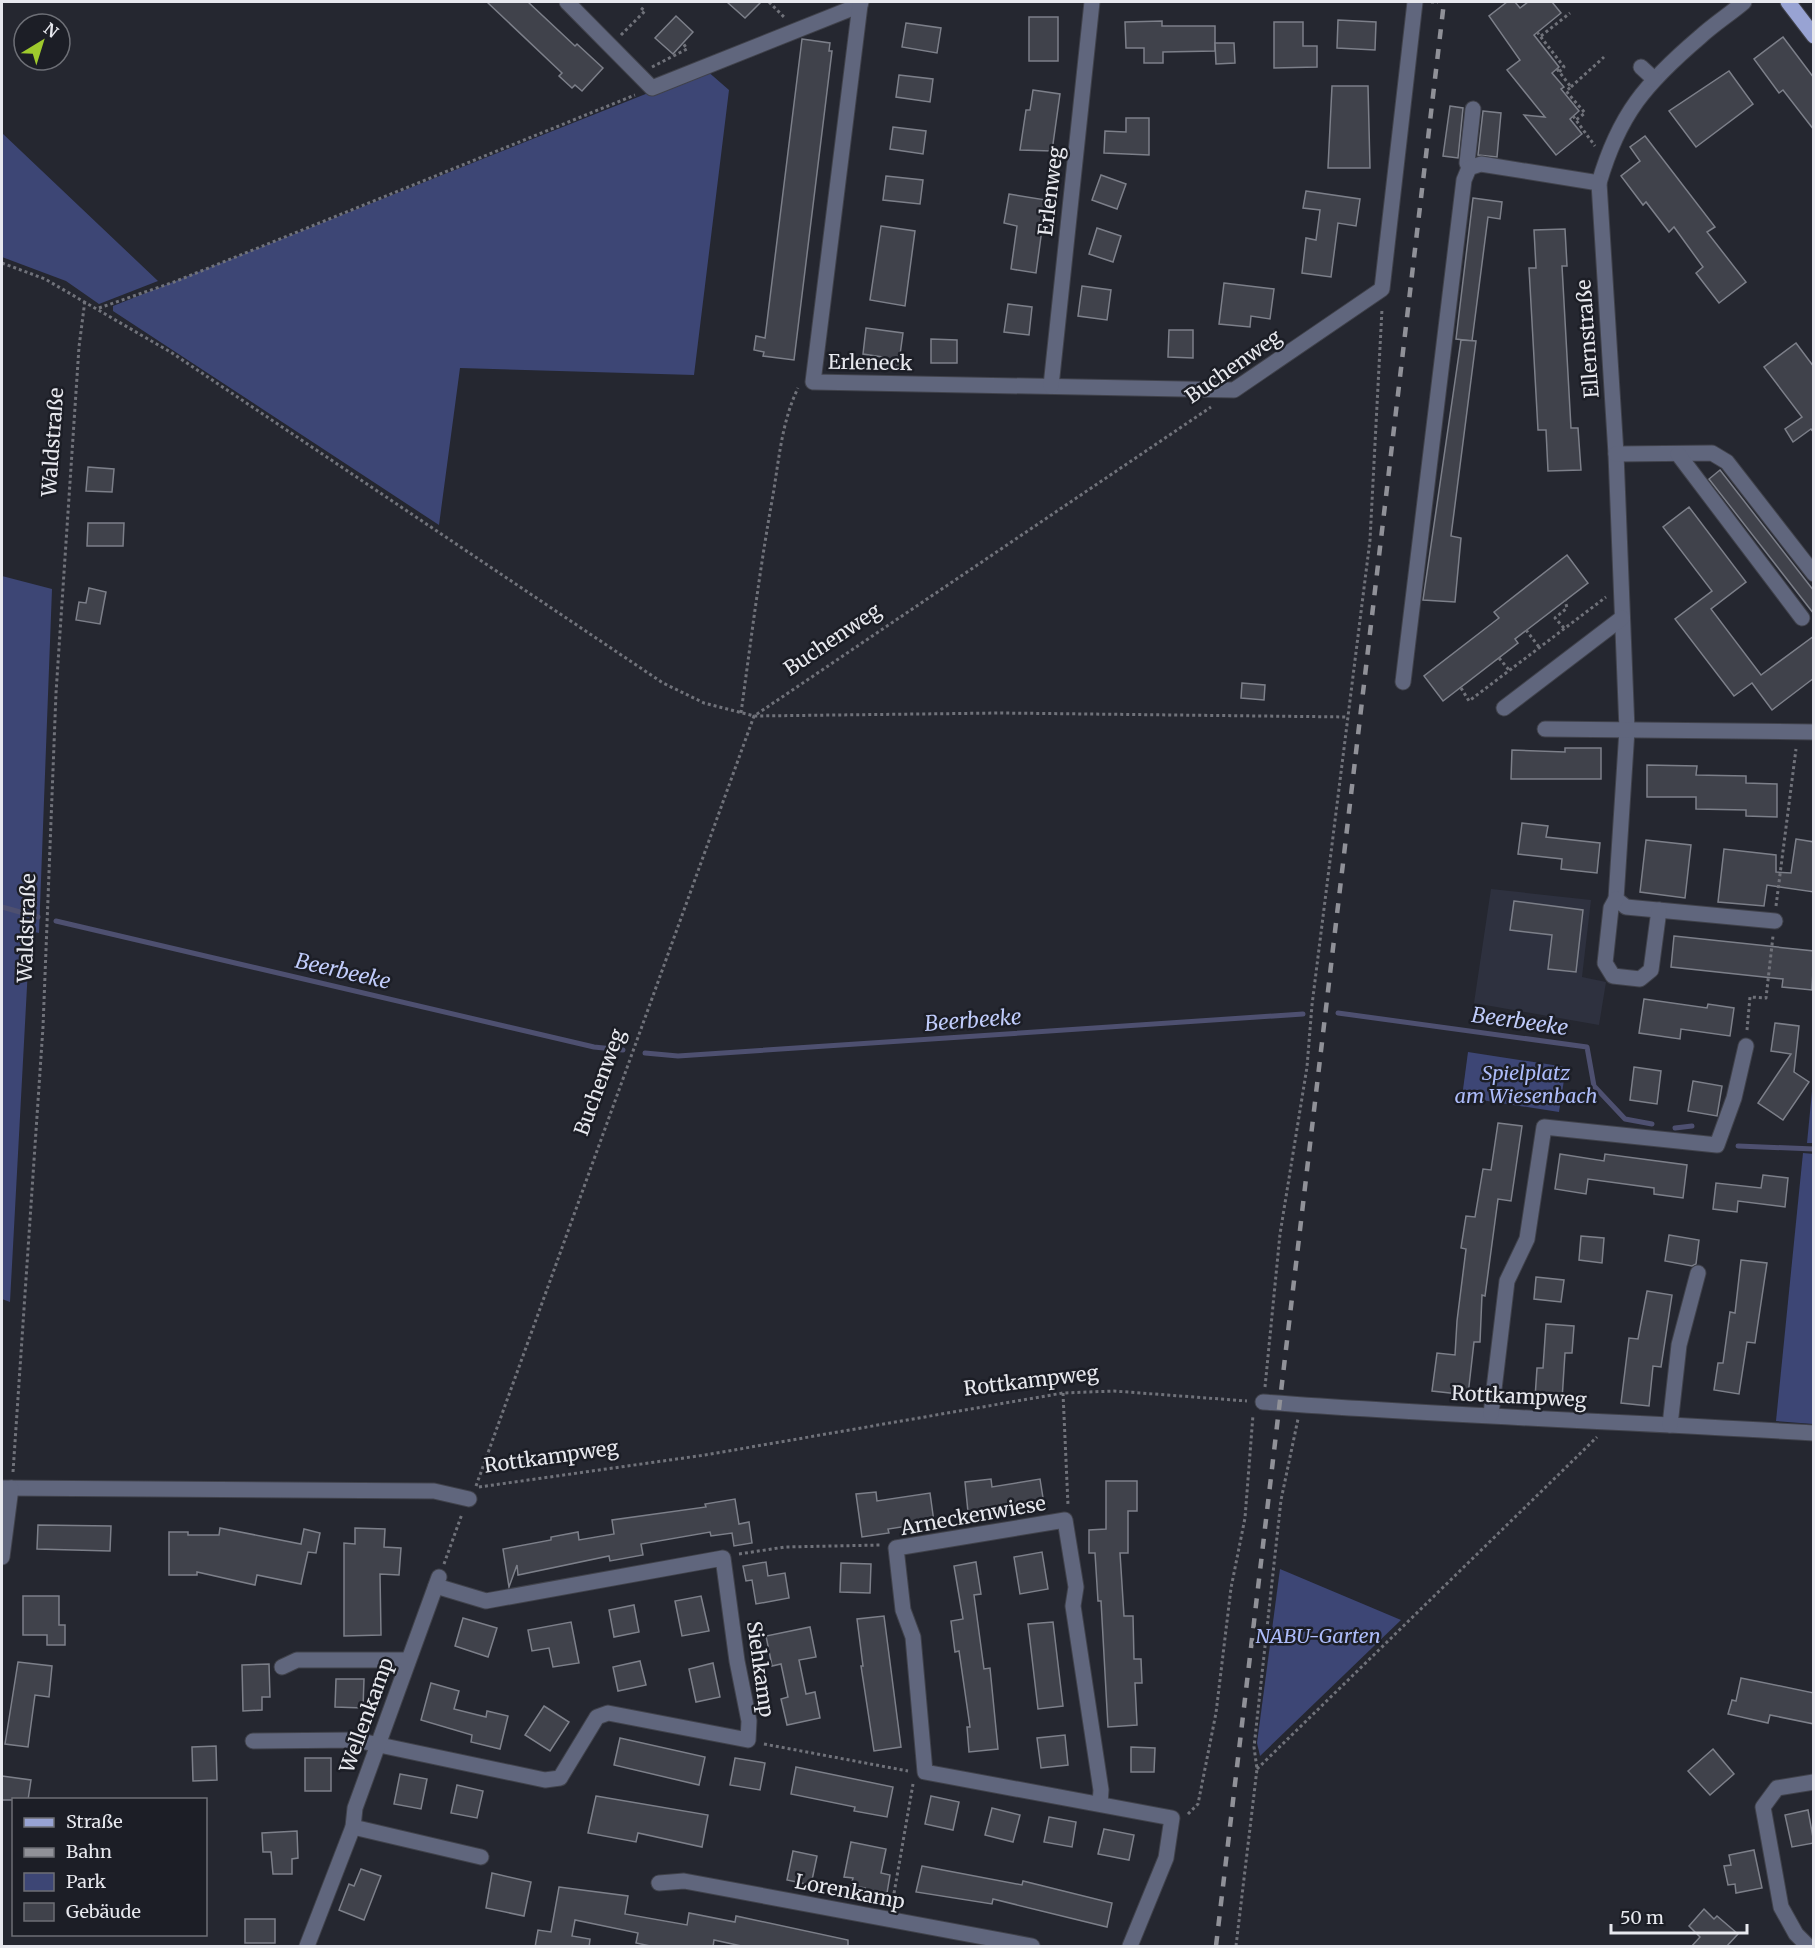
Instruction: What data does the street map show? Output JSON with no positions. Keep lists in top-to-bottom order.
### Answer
{
  "streets": {
    "street": [
      "Erlenweg",
      "Ellernstraße",
      "Erleneck",
      "Buchenweg",
      "Rottkampweg",
      "Arneckenwiese",
      "Siehkamp",
      "Wellenkamp",
      "Lorenkamp"
    ],
    "path": ["Waldstraße"]
  },
  "crossings": [
    ["Erlenweg", "Erleneck"],
    ["Erleneck", "Buchenweg"],
    ["Buchenweg", "Rottkampweg"],
    ["Waldstraße", "Rottkampweg"],
    ["Siehkamp", "Wellenkamp"]
  ],
  "water": ["Beerbeeke"],
  "parks": ["Spielplatz am Wiesenbach", "NABU-Garten"],
  "legend": [
    "Straße",
    "Bahn",
    "Park",
    "Gebäude"
  ],
  "scale_bar": "50 m",
  "north": "top right"
}
